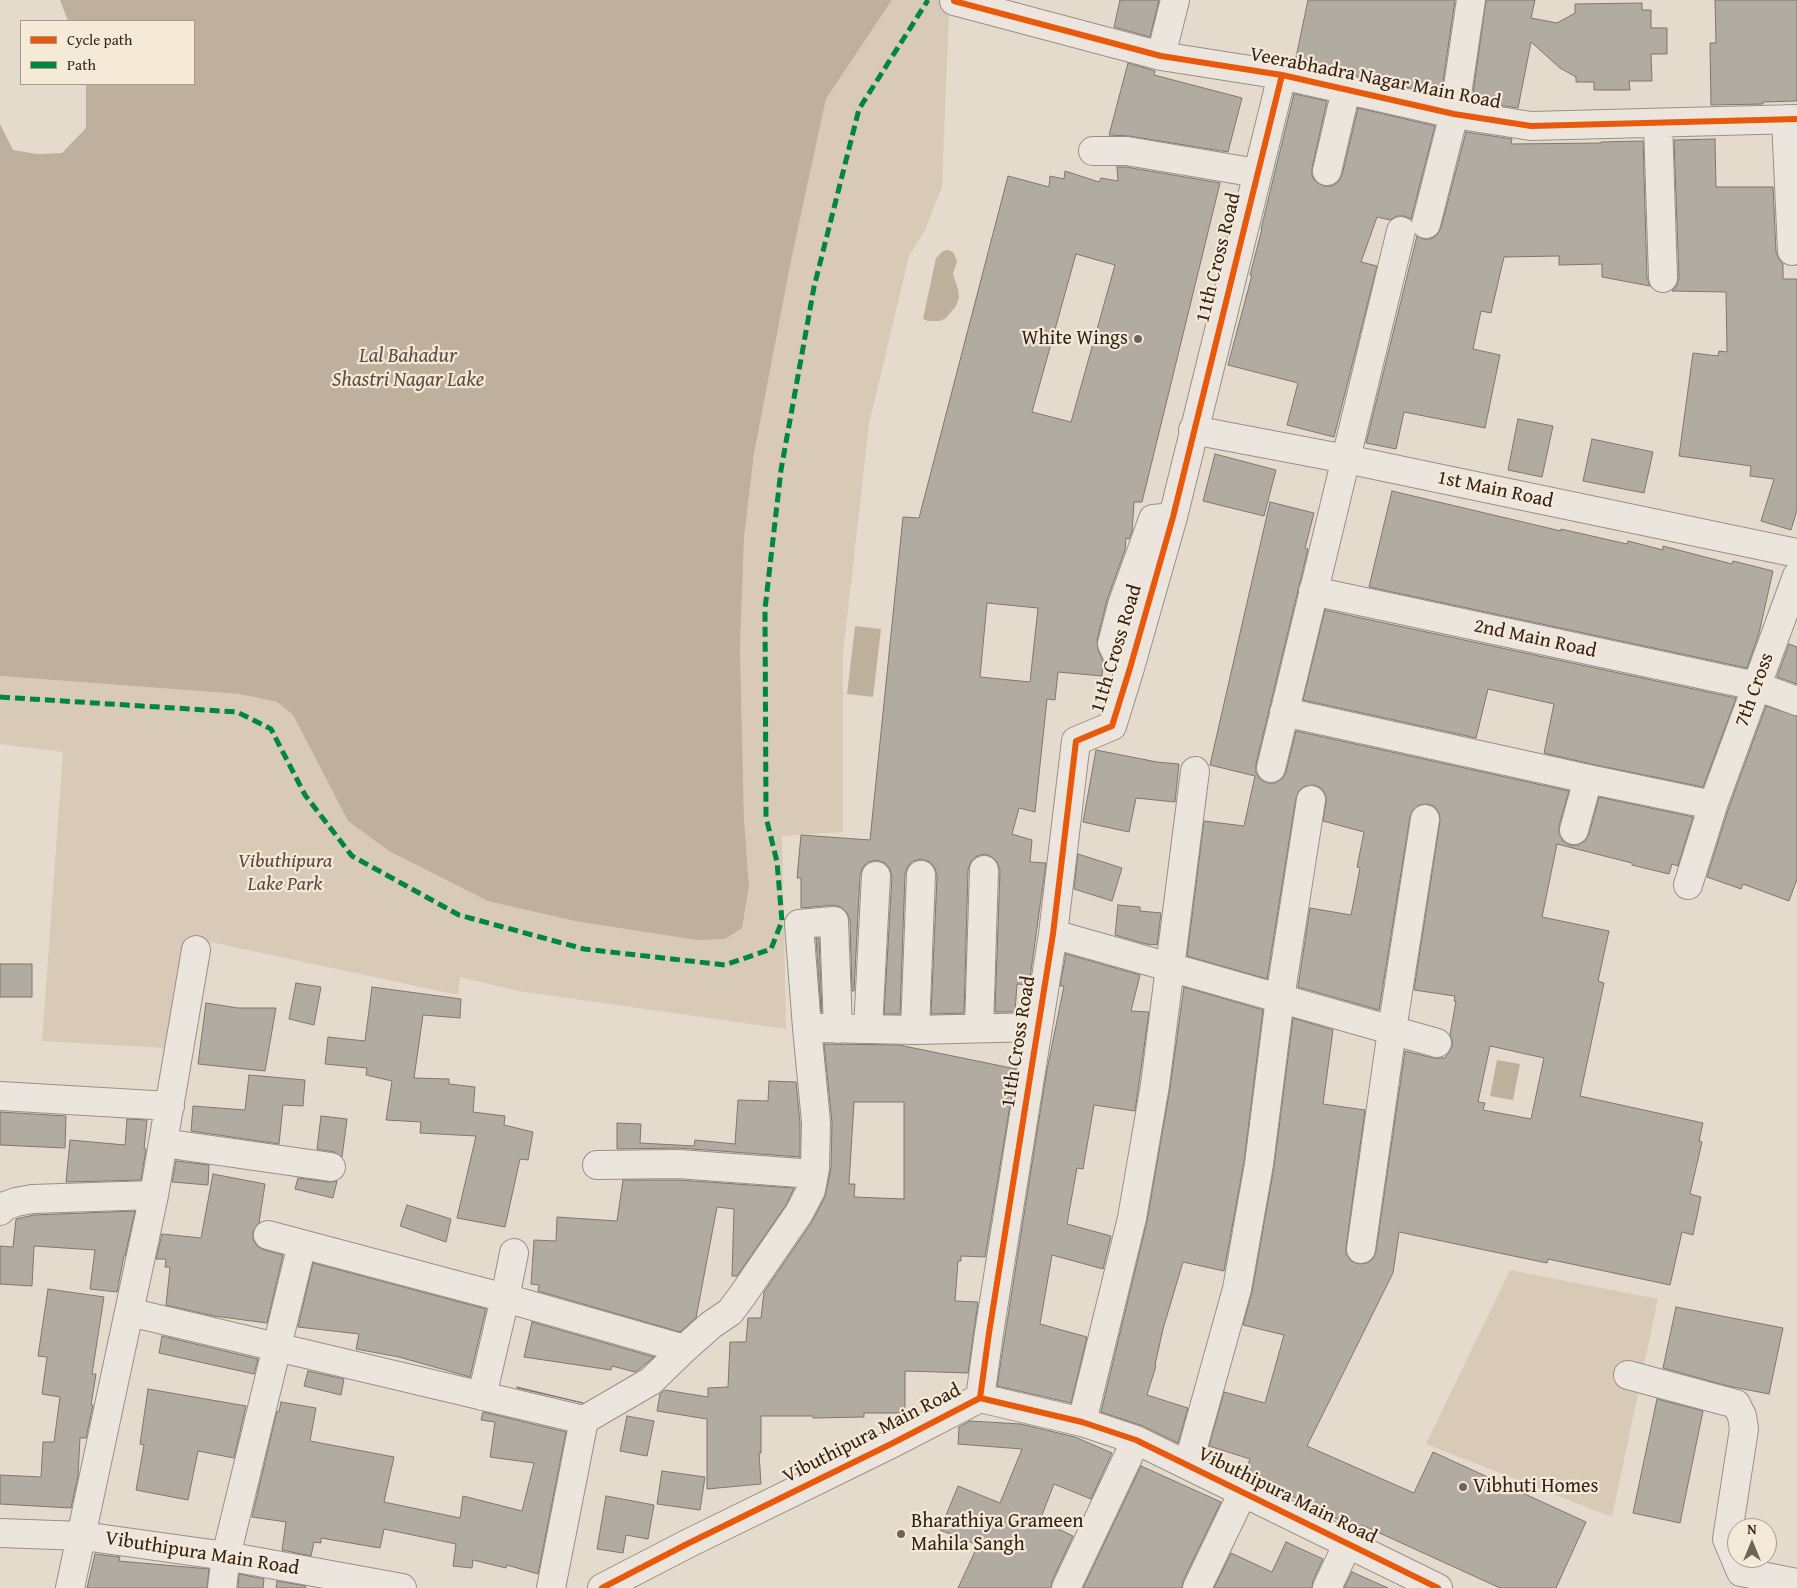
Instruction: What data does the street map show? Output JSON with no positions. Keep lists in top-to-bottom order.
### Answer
{
  "streets": {
    "street": [
      "Veerabhadra Nagar Main Road",
      "11th Cross Road",
      "1st Main Road",
      "2nd Main Road",
      "7th Cross",
      "Vibuthipura Main Road"
    ]
  },
  "crossings": [
    ["Veerabhadra Nagar Main Road", "11th Cross Road"],
    ["11th Cross Road", "1st Main Road"],
    ["11th Cross Road", "Vibuthipura Main Road"],
    ["2nd Main Road", "7th Cross"]
  ],
  "water": ["Lal Bahadur Shastri Nagar Lake"],
  "parks": ["Vibuthipura Lake Park"],
  "places": ["White Wings", "Vibhuti Homes", "Bharathiya Grameen Mahila Sangh"],
  "legend": ["Cycle path", "Path"],
  "north": "top"
}
